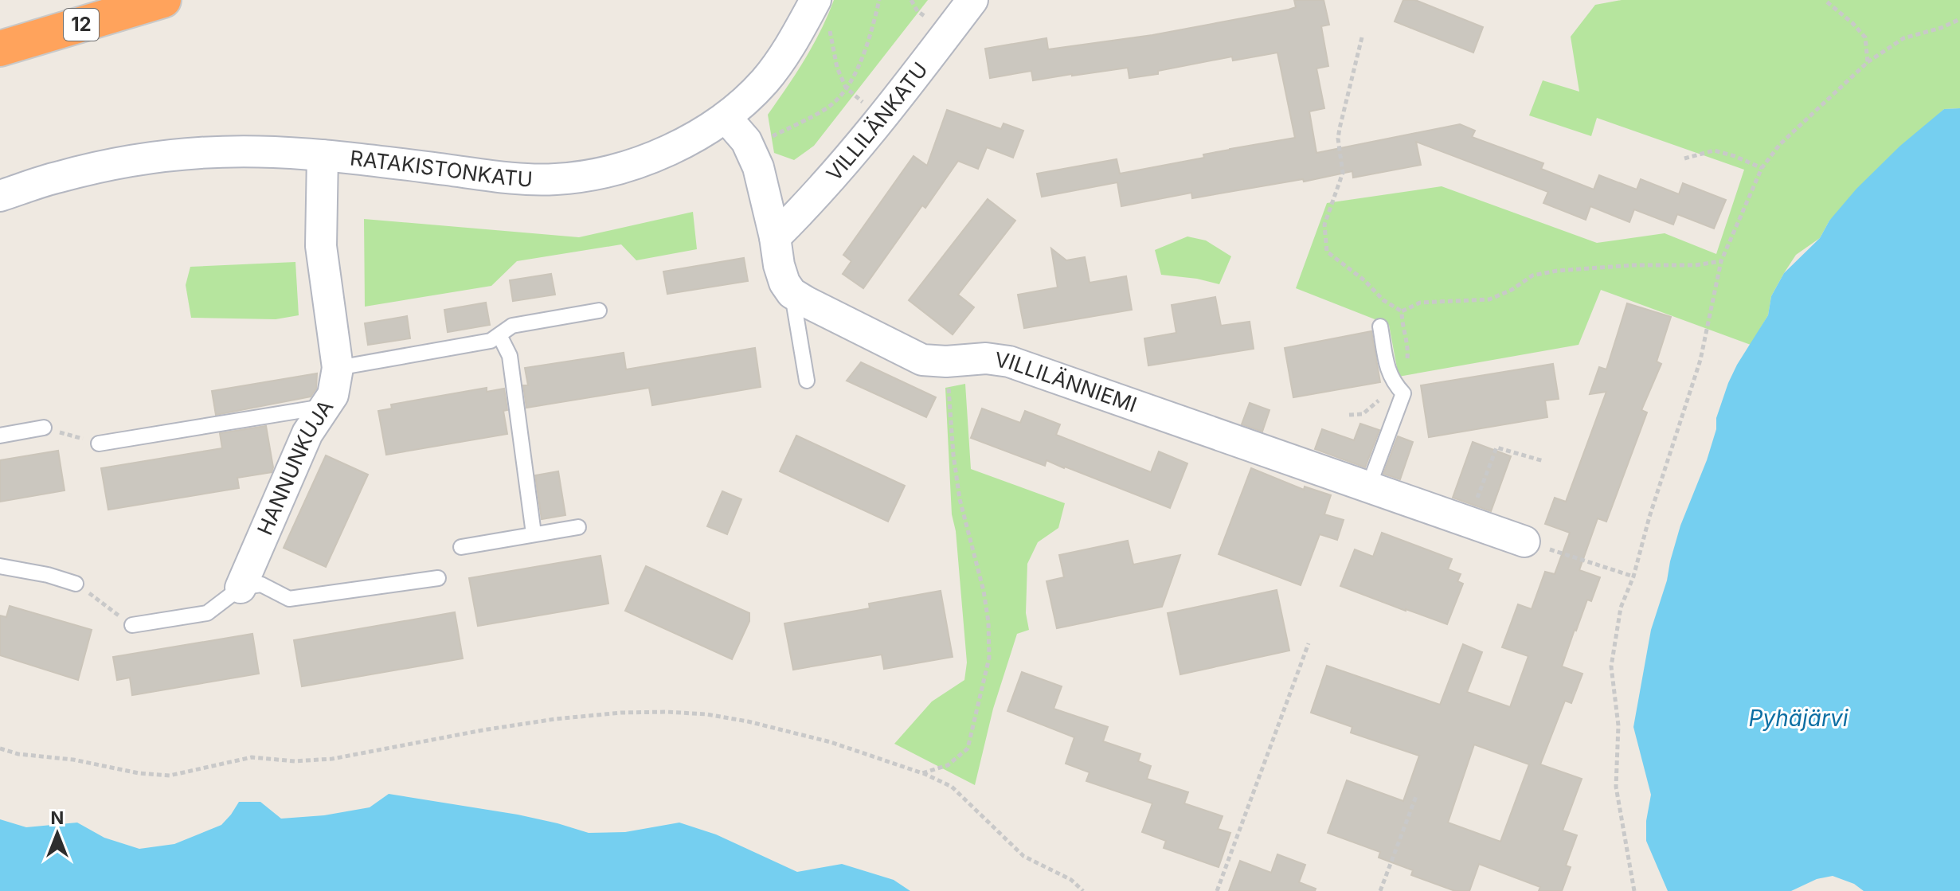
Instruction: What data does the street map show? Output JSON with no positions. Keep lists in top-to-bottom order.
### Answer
{
  "streets": {
    "highway": ["12"],
    "street": [
      "VILLILÄNKATU",
      "RATAKISTONKATU",
      "VILLILÄNNIEMI",
      "HANNUNKUJA"
    ]
  },
  "crossings": [
    ["RATAKISTONKATU", "HANNUNKUJA"]
  ],
  "water": ["Pyhäjärvi"],
  "north": "top"
}
